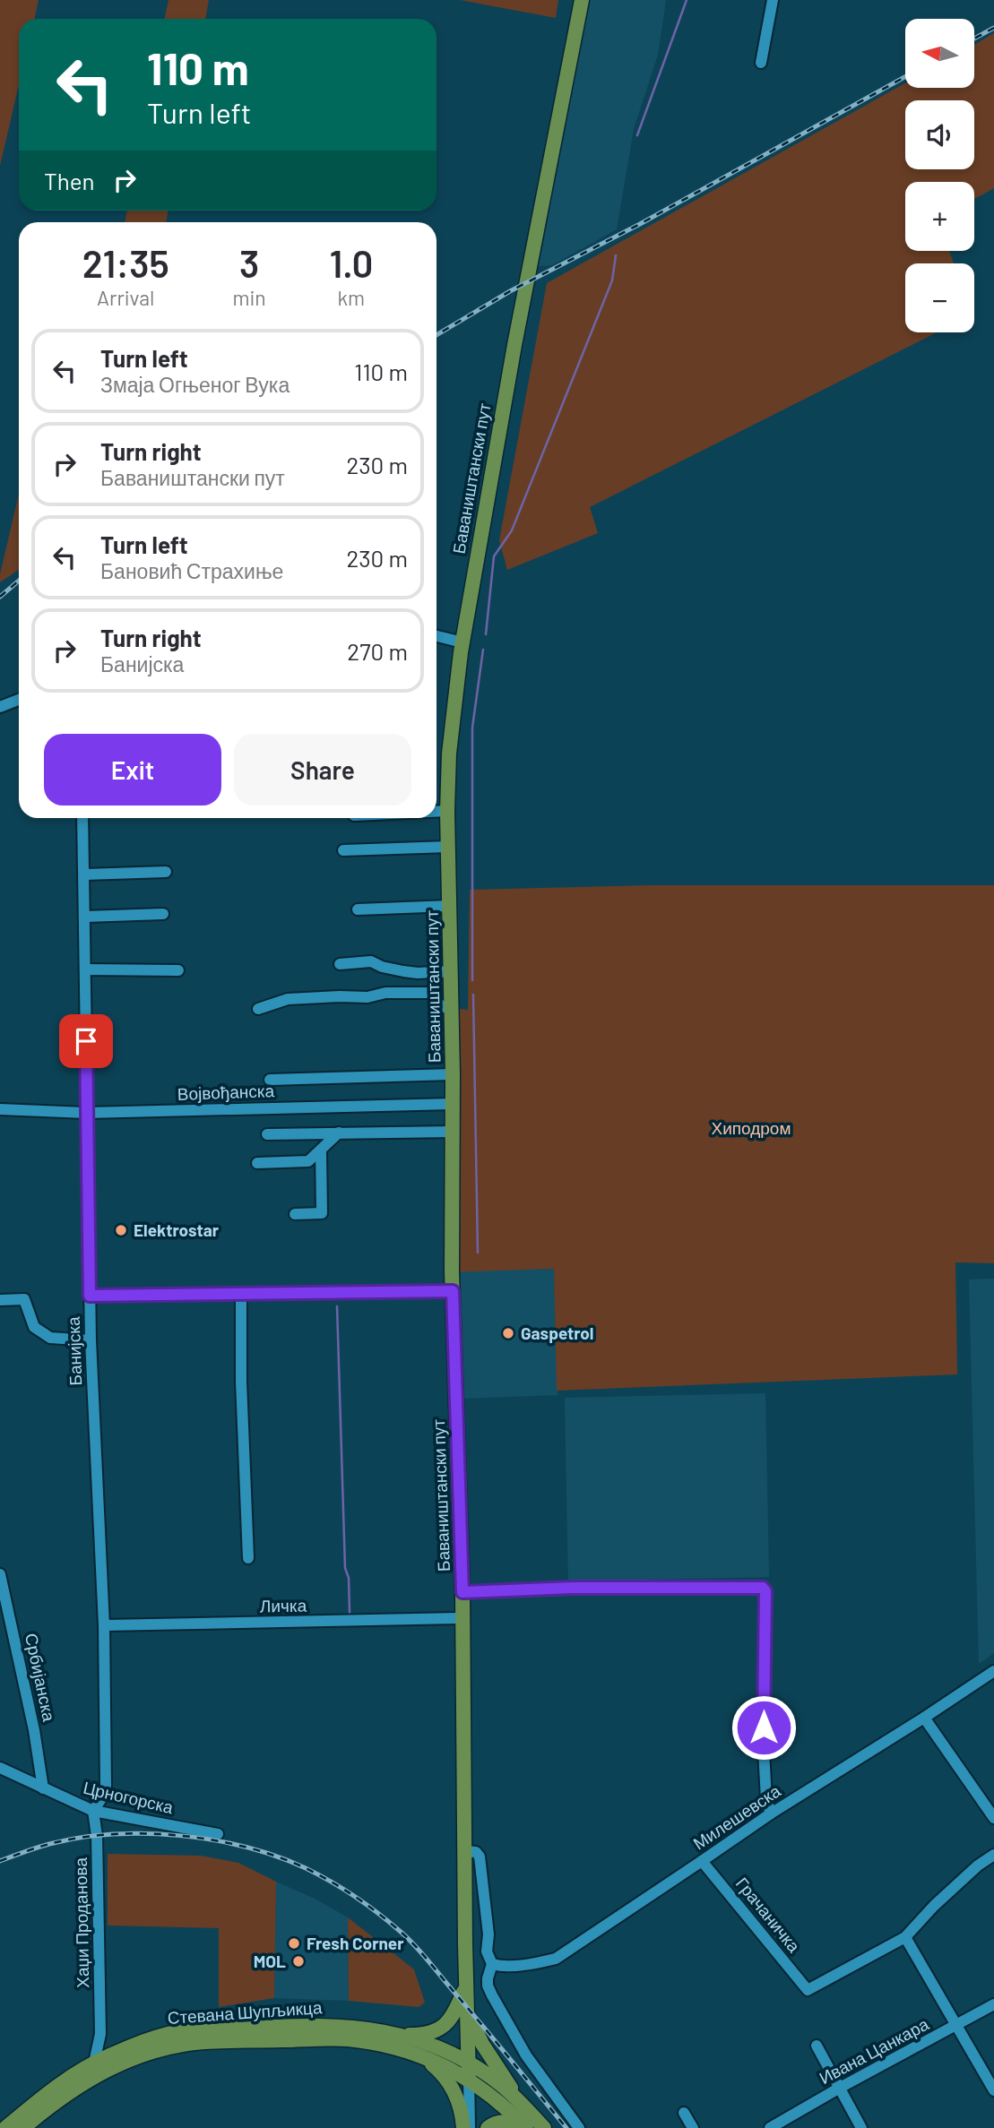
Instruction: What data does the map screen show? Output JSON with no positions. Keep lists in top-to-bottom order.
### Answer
{
  "streets": {
    "main road": ["Баваништански пут", "Стевана Шупљикца"],
    "street": [
      "Војвођанска",
      "Банијска",
      "Личка",
      "Србијанска",
      "Црногорска",
      "Милешевска",
      "Грачаничка",
      "Хаџи Проданова",
      "Ивана Цанкара"
    ]
  },
  "crossings": [
    ["Баваништански пут", "Војвођанска"],
    ["Баваништански пут", "Личка"],
    ["Баваништански пут", "Стевана Шупљикца"],
    ["Војвођанска", "Банијска"],
    ["Банијска", "Личка"],
    ["Банијска", "Црногорска"],
    ["Банијска", "Хаџи Проданова"],
    ["Србијанска", "Црногорска"],
    ["Црногорска", "Хаџи Проданова"],
    ["Милешевска", "Грачаничка"],
    ["Хаџи Проданова", "Стевана Шупљикца"]
  ],
  "parks": ["Хиподром"],
  "places": [
    "Elektrostar",
    "Gaspetrol",
    "Fresh Corner",
    "MOL"
  ],
  "north": "left",
  "page": {
    "map_buttons": ["+", "−"],
    "turn": ["110 m", "Turn left"],
    "then": "Then",
    "eta": [
      "21:35",
      "Arrival",
      "3",
      "min",
      "1.0",
      "km"
    ],
    "list": [
      {
        "name": "Turn left",
        "note": "Змаја Огњеног Вука",
        "value": "110 m"
      },
      {
        "name": "Turn right",
        "note": "Баваништански пут",
        "value": "230 m"
      },
      {
        "name": "Turn left",
        "note": "Бановић Страхиње",
        "value": "230 m"
      },
      {
        "name": "Turn right",
        "note": "Банијска",
        "value": "270 m"
      }
    ],
    "buttons": ["Exit", "Share"]
  }
}
